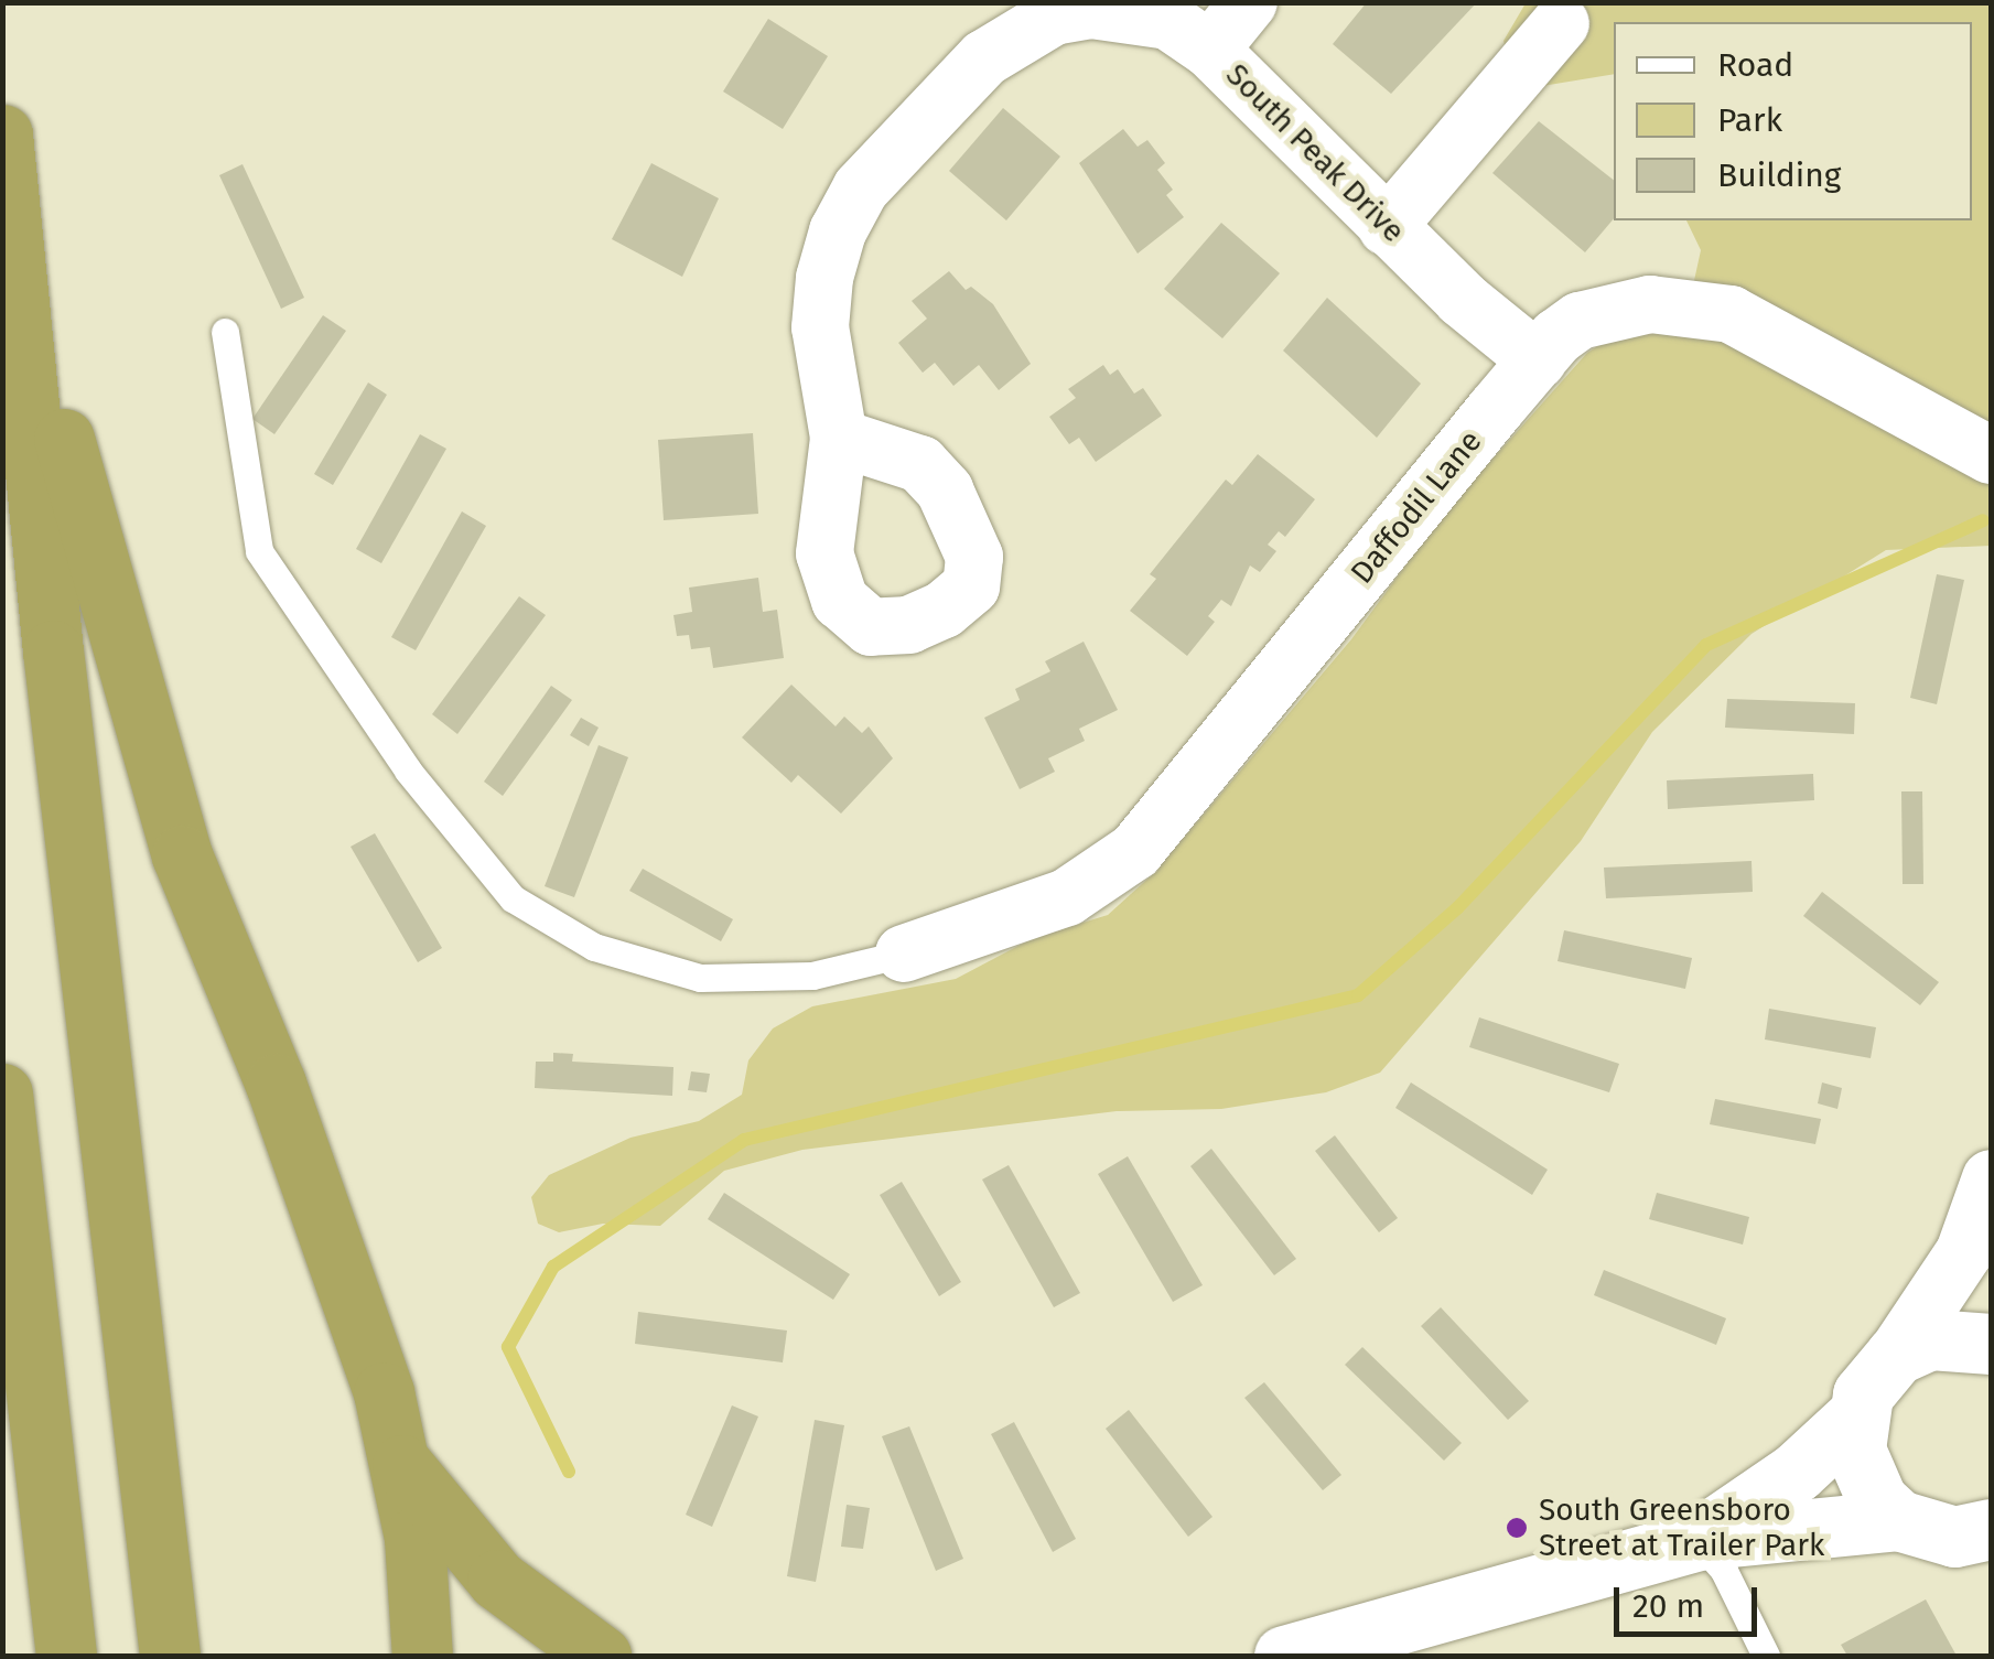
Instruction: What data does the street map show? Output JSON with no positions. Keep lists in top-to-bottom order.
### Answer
{
  "streets": {
    "street": ["South Peak Drive", "Daffodil Lane"]
  },
  "crossings": [
    ["South Peak Drive", "Daffodil Lane"]
  ],
  "places": ["South Greensboro Street at Trailer Park"],
  "legend": ["Road", "Park", "Building"],
  "scale_bar": "20 m"
}
